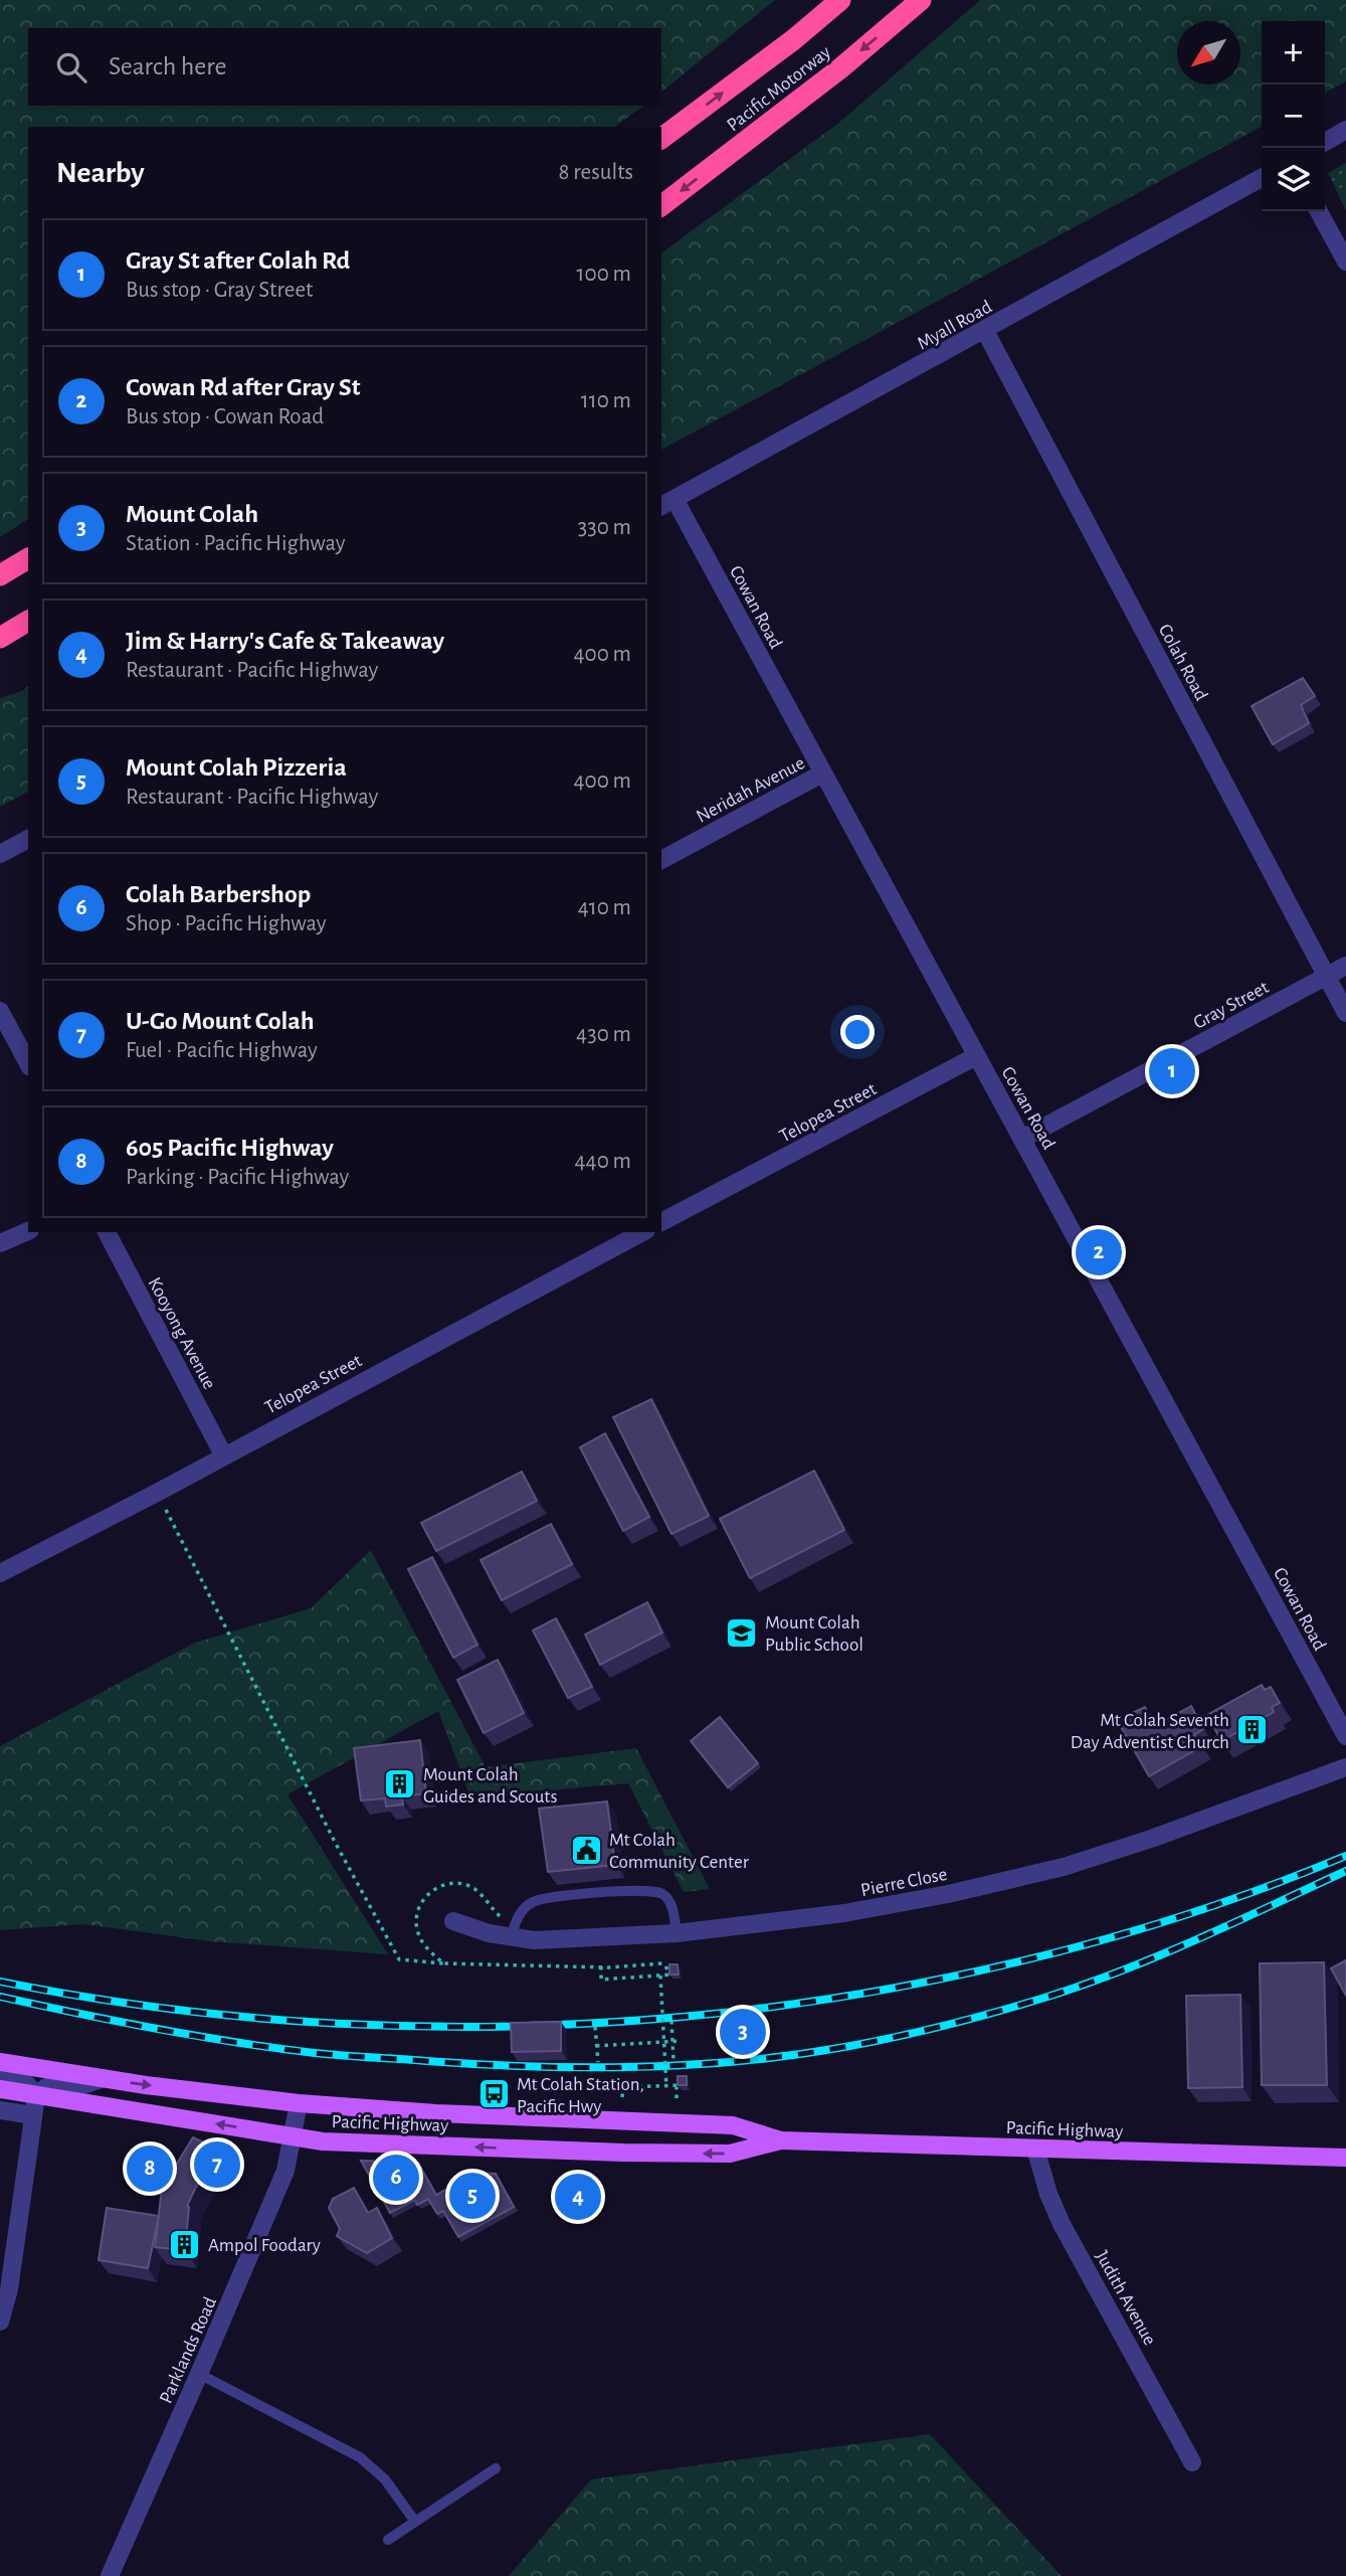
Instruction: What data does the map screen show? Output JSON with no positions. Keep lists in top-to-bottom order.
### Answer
{
  "streets": {
    "highway": ["Pacific Motorway"],
    "main road": ["Pacific Highway"],
    "street": [
      "Myall Road",
      "Cowan Road",
      "Colah Road",
      "Neridah Avenue",
      "Gray Street",
      "Telopea Street",
      "Kooyong Avenue",
      "Pierre Close",
      "Judith Avenue",
      "Parklands Road"
    ]
  },
  "crossings": [
    ["Myall Road", "Cowan Road"],
    ["Myall Road", "Colah Road"],
    ["Cowan Road", "Neridah Avenue"],
    ["Cowan Road", "Gray Street"],
    ["Cowan Road", "Telopea Street"],
    ["Colah Road", "Gray Street"],
    ["Telopea Street", "Kooyong Avenue"],
    ["Pacific Highway", "Judith Avenue"],
    ["Pacific Highway", "Parklands Road"]
  ],
  "places": {
    "school or university": ["Mount Colah Public School"],
    "building": ["Mt Colah Seventh Day Adventist Church", "Mount Colah Guides and Scouts", "Ampol Foodary"],
    "public building": ["Mt Colah Community Center"],
    "bus stop": ["Mt Colah Station, Pacific Hwy"]
  },
  "north": "bottom left",
  "page": {
    "map_buttons": ["+", "−"],
    "search": "Search here",
    "heading": ["Nearby", "8 results"],
    "list": [
      {
        "mark": "1",
        "name": "Gray St after Colah Rd",
        "note": "Bus stop · Gray Street",
        "value": "100 m"
      },
      {
        "mark": "2",
        "name": "Cowan Rd after Gray St",
        "note": "Bus stop · Cowan Road",
        "value": "110 m"
      },
      {
        "mark": "3",
        "name": "Mount Colah",
        "note": "Station · Pacific Highway",
        "value": "330 m"
      },
      {
        "mark": "4",
        "name": "Jim & Harry's Cafe & Takeaway",
        "note": "Restaurant · Pacific Highway",
        "value": "400 m"
      },
      {
        "mark": "5",
        "name": "Mount Colah Pizzeria",
        "note": "Restaurant · Pacific Highway",
        "value": "400 m"
      },
      {
        "mark": "6",
        "name": "Colah Barbershop",
        "note": "Shop · Pacific Highway",
        "value": "410 m"
      },
      {
        "mark": "7",
        "name": "U-Go Mount Colah",
        "note": "Fuel · Pacific Highway",
        "value": "430 m"
      },
      {
        "mark": "8",
        "name": "605 Pacific Highway",
        "note": "Parking · Pacific Highway",
        "value": "440 m"
      }
    ],
    "pins": [
      "1",
      "2",
      "3",
      "7",
      "8",
      "6",
      "5",
      "4"
    ]
  }
}
